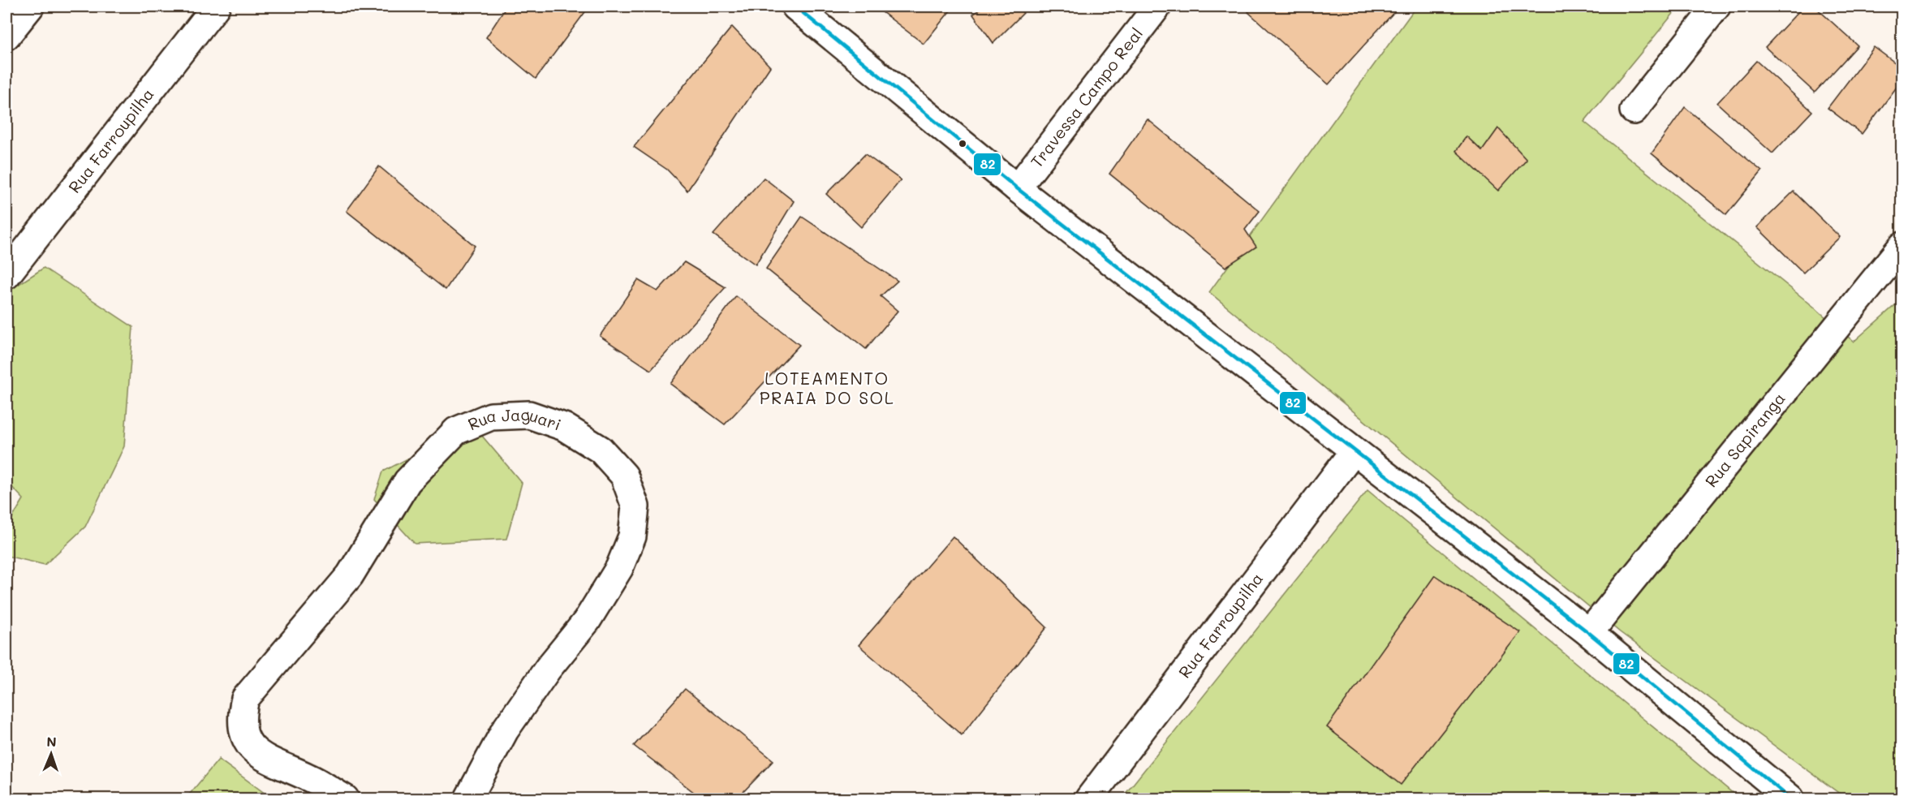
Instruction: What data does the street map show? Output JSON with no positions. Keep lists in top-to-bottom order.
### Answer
{
  "streets": {
    "street": [
      "Travessa Campo Real",
      "Rua Farroupilha",
      "Rua Jaguari",
      "Rua Sapiranga"
    ]
  },
  "districts": ["LOTEAMENTO PRAIA DO SOL"],
  "lines": ["transit line 82"],
  "north": "top"
}
